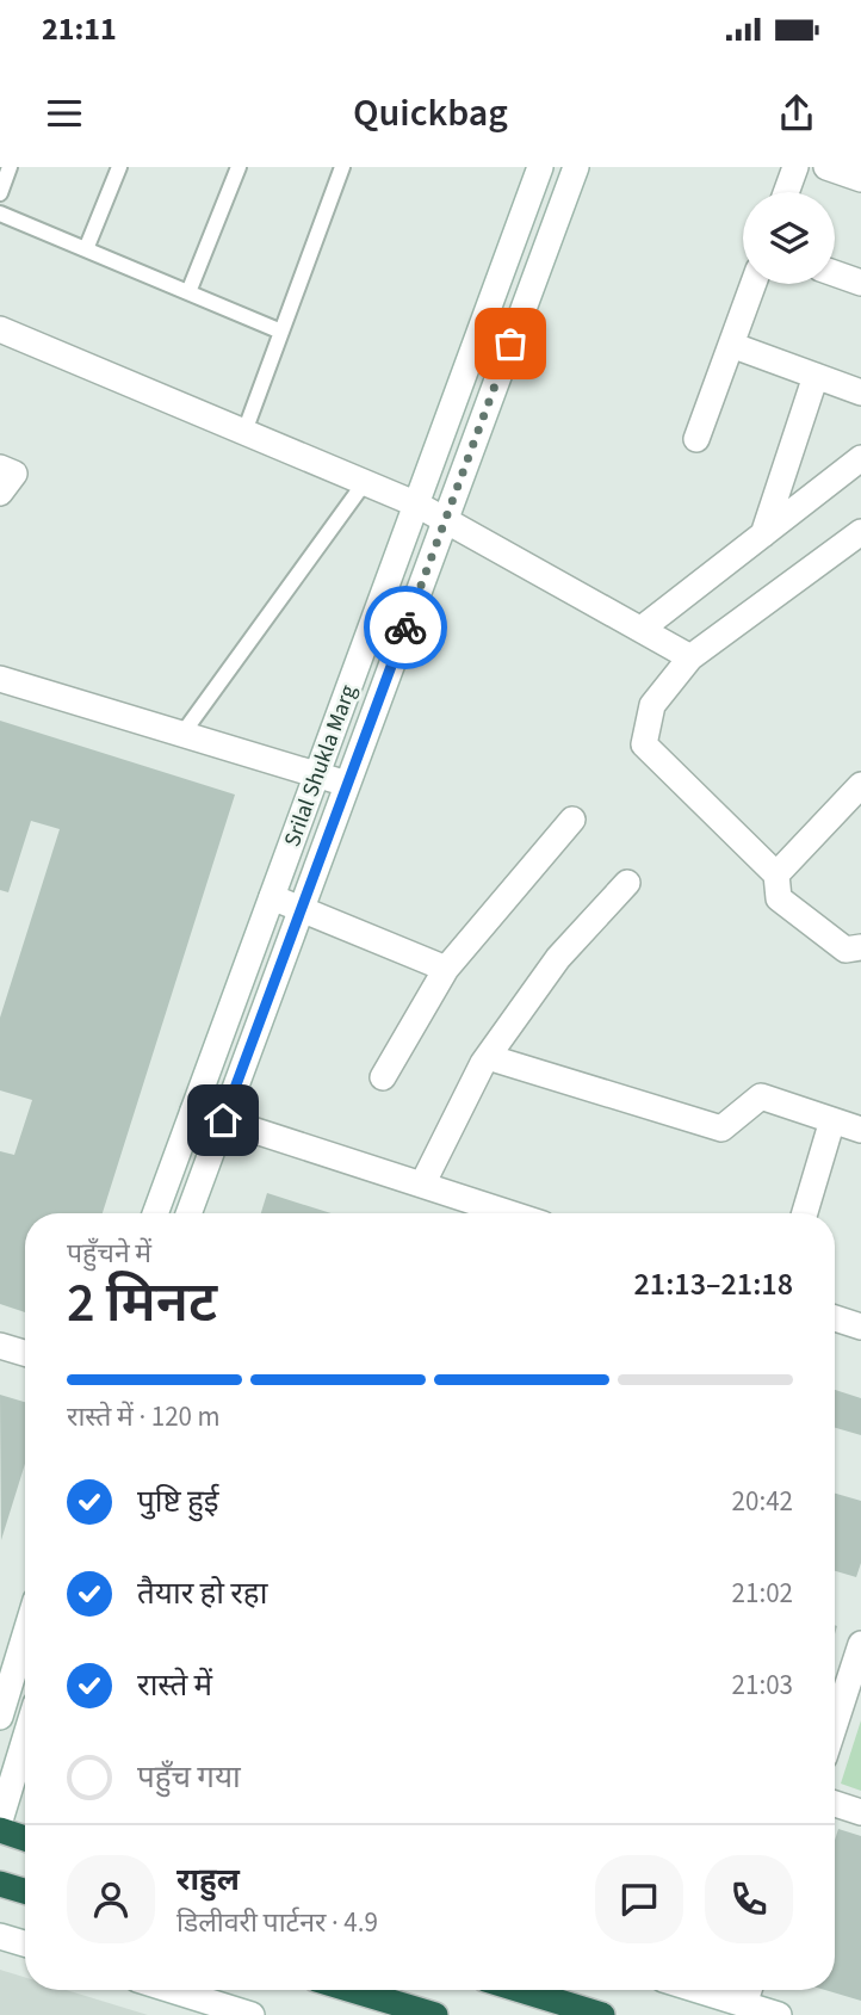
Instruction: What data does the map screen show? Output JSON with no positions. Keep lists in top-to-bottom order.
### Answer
{
  "streets": {
    "street": ["Srilal Shukla Marg"]
  },
  "page": {
    "status": "21:11",
    "header": "Quickbag",
    "heading": ["2 मिनट", "पहुँचने में", "21:13–21:18"],
    "panel": ["राहुल", "डिलीवरी पार्टनर · 4.9"],
    "bar": "रास्ते में · 120 m",
    "list": [
      ["पुष्टि हुई", "20:42"],
      ["तैयार हो रहा", "21:02"],
      ["रास्ते में", "21:03"],
      "पहुँच गया"
    ]
  }
}
